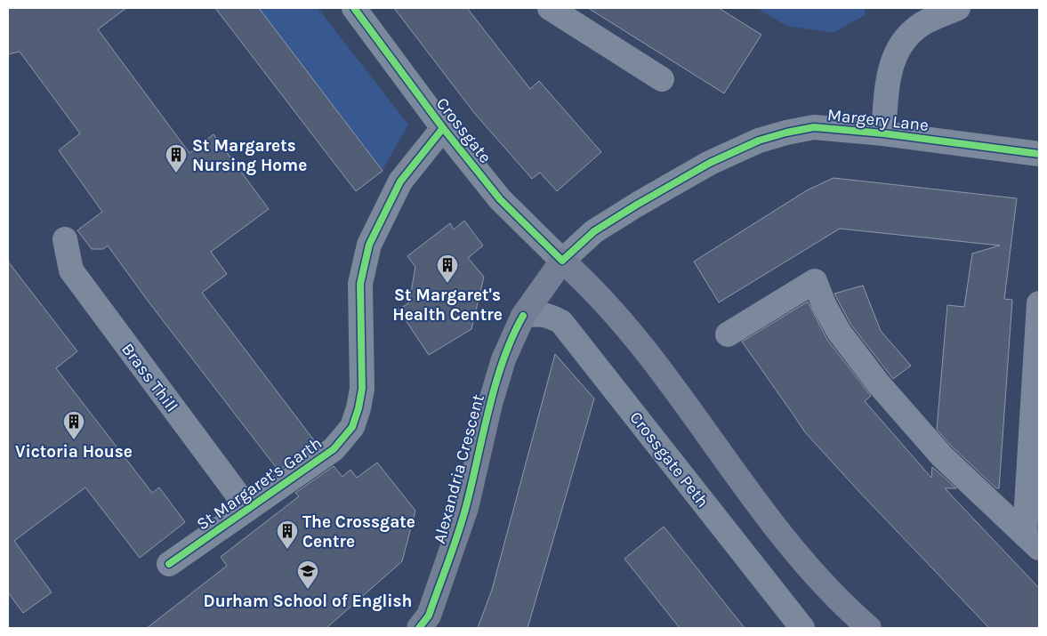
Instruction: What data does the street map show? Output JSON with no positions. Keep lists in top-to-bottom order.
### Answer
{
  "streets": {
    "highway": ["Alexandria Crescent"],
    "street": [
      "Margery Lane",
      "Crossgate",
      "Brass Thill",
      "Crossgate Peth",
      "St Margaret's Garth"
    ]
  },
  "crossings": [
    ["Margery Lane", "Crossgate"],
    ["Margery Lane", "Alexandria Crescent"],
    ["Crossgate", "Alexandria Crescent"],
    ["Crossgate", "St Margaret's Garth"],
    ["Brass Thill", "St Margaret's Garth"],
    ["Crossgate Peth", "Alexandria Crescent"]
  ],
  "places": {
    "building": [
      "St Margarets Nursing Home",
      "St Margaret's Health Centre",
      "Victoria House",
      "The Crossgate Centre"
    ],
    "school or university": ["Durham School of English"]
  }
}
